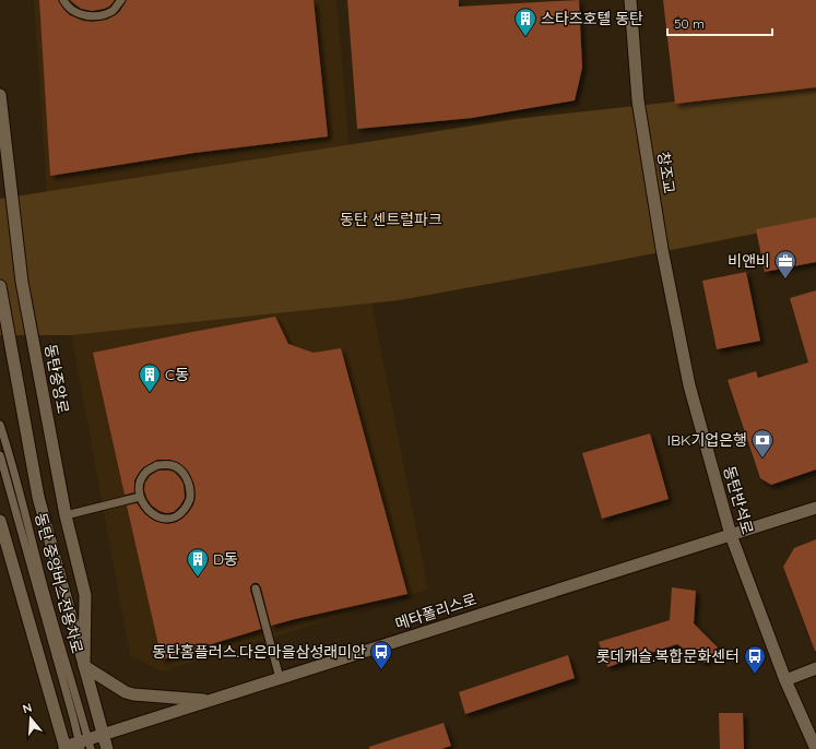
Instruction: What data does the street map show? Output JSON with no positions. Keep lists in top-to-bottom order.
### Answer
{
  "streets": {
    "street": [
      "창조교",
      "동탄중앙로",
      "동탄반석로",
      "메타폴리스로"
    ],
    "lane": ["동탄 중앙버스전용차로"]
  },
  "crossings": [
    ["창조교", "동탄반석로"],
    ["동탄중앙로", "메타폴리스로"],
    ["동탄반석로", "메타폴리스로"],
    ["동탄 중앙버스전용차로", "메타폴리스로"]
  ],
  "parks": ["동탄 센트럴파크"],
  "places": {
    "building": ["스타즈호텔 동탄", "C동", "D동"],
    "office": ["비앤비"],
    "bank": ["IBK기업은행"],
    "bus stop": ["동탄홈플러스.다은마을삼성래미안", "롯데캐슬.복합문화센터"]
  },
  "scale_bar": "50 m",
  "north": "top"
}
